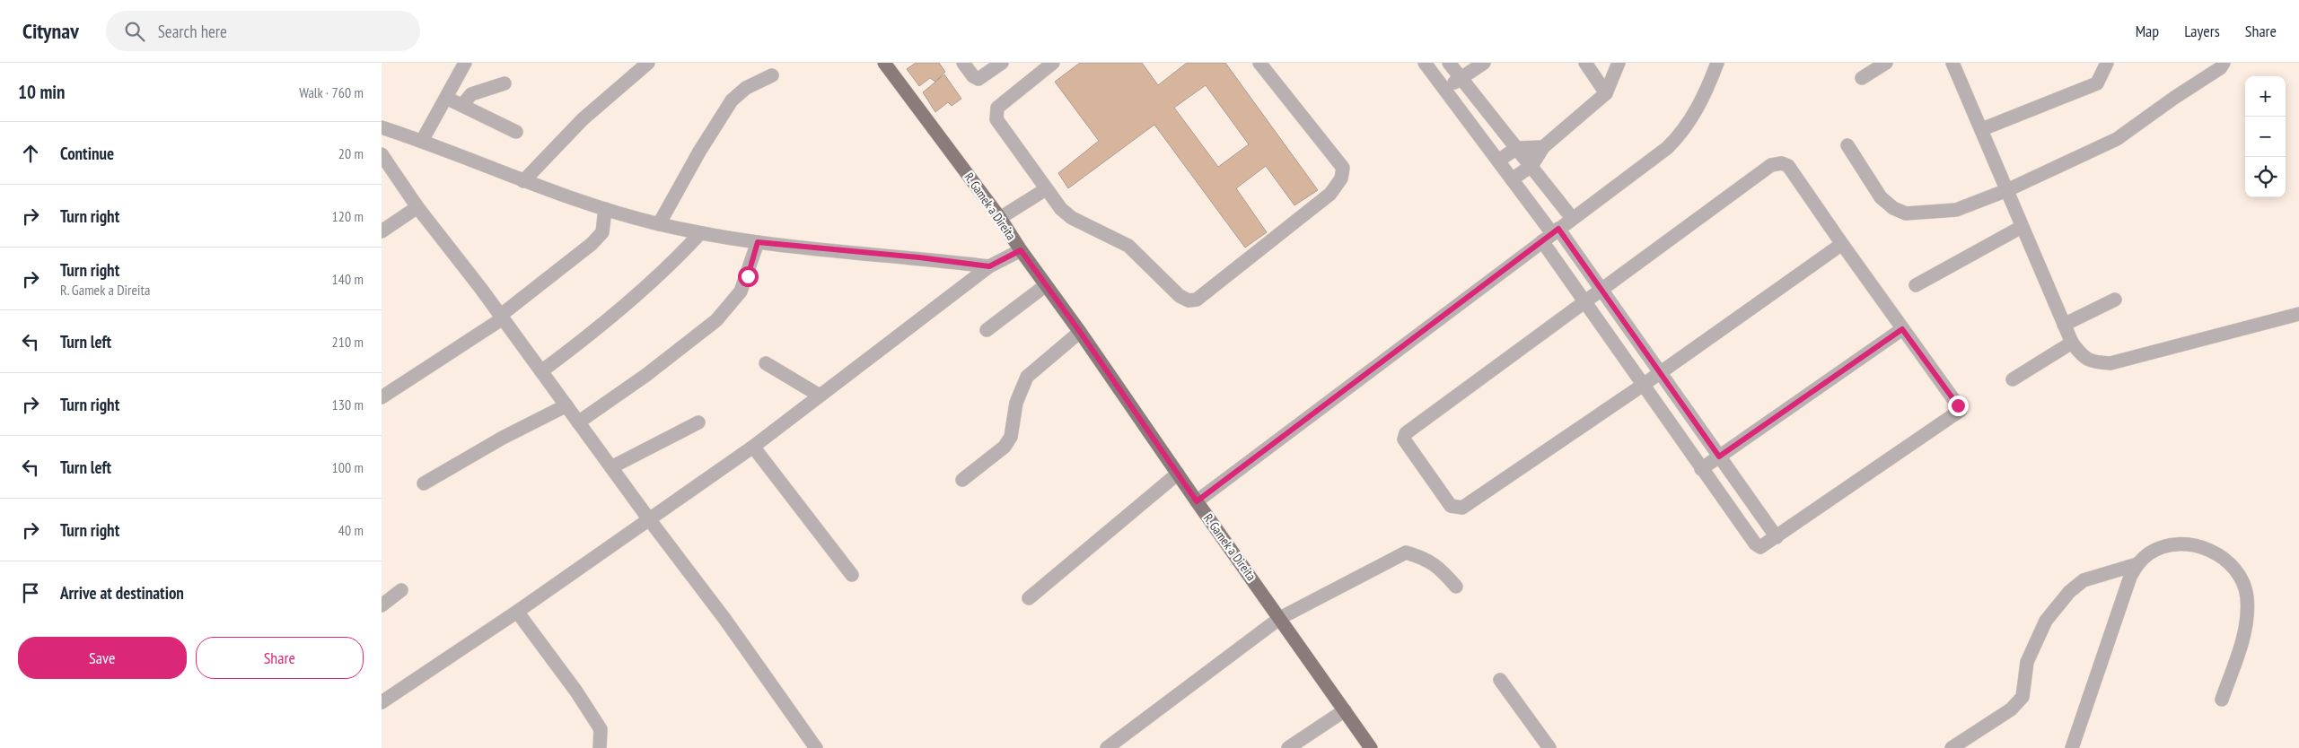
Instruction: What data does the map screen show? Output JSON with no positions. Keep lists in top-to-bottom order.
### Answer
{
  "streets": {
    "main road": ["R. Gamek a Direita"]
  },
  "page": {
    "header": "Citynav",
    "search": "Search here",
    "nav": ["Map", "Layers", "Share"],
    "heading": ["10 min", "Walk · 760 m"],
    "map_buttons": ["+", "−"],
    "list": [
      ["Continue", "20 m"],
      ["Turn right", "120 m"],
      ["Turn right", "R. Gamek a Direita", "140 m"],
      ["Turn left", "210 m"],
      ["Turn right", "130 m"],
      ["Turn left", "100 m"],
      ["Turn right", "40 m"],
      "Arrive at destination"
    ],
    "buttons": ["Save", "Share"]
  }
}
